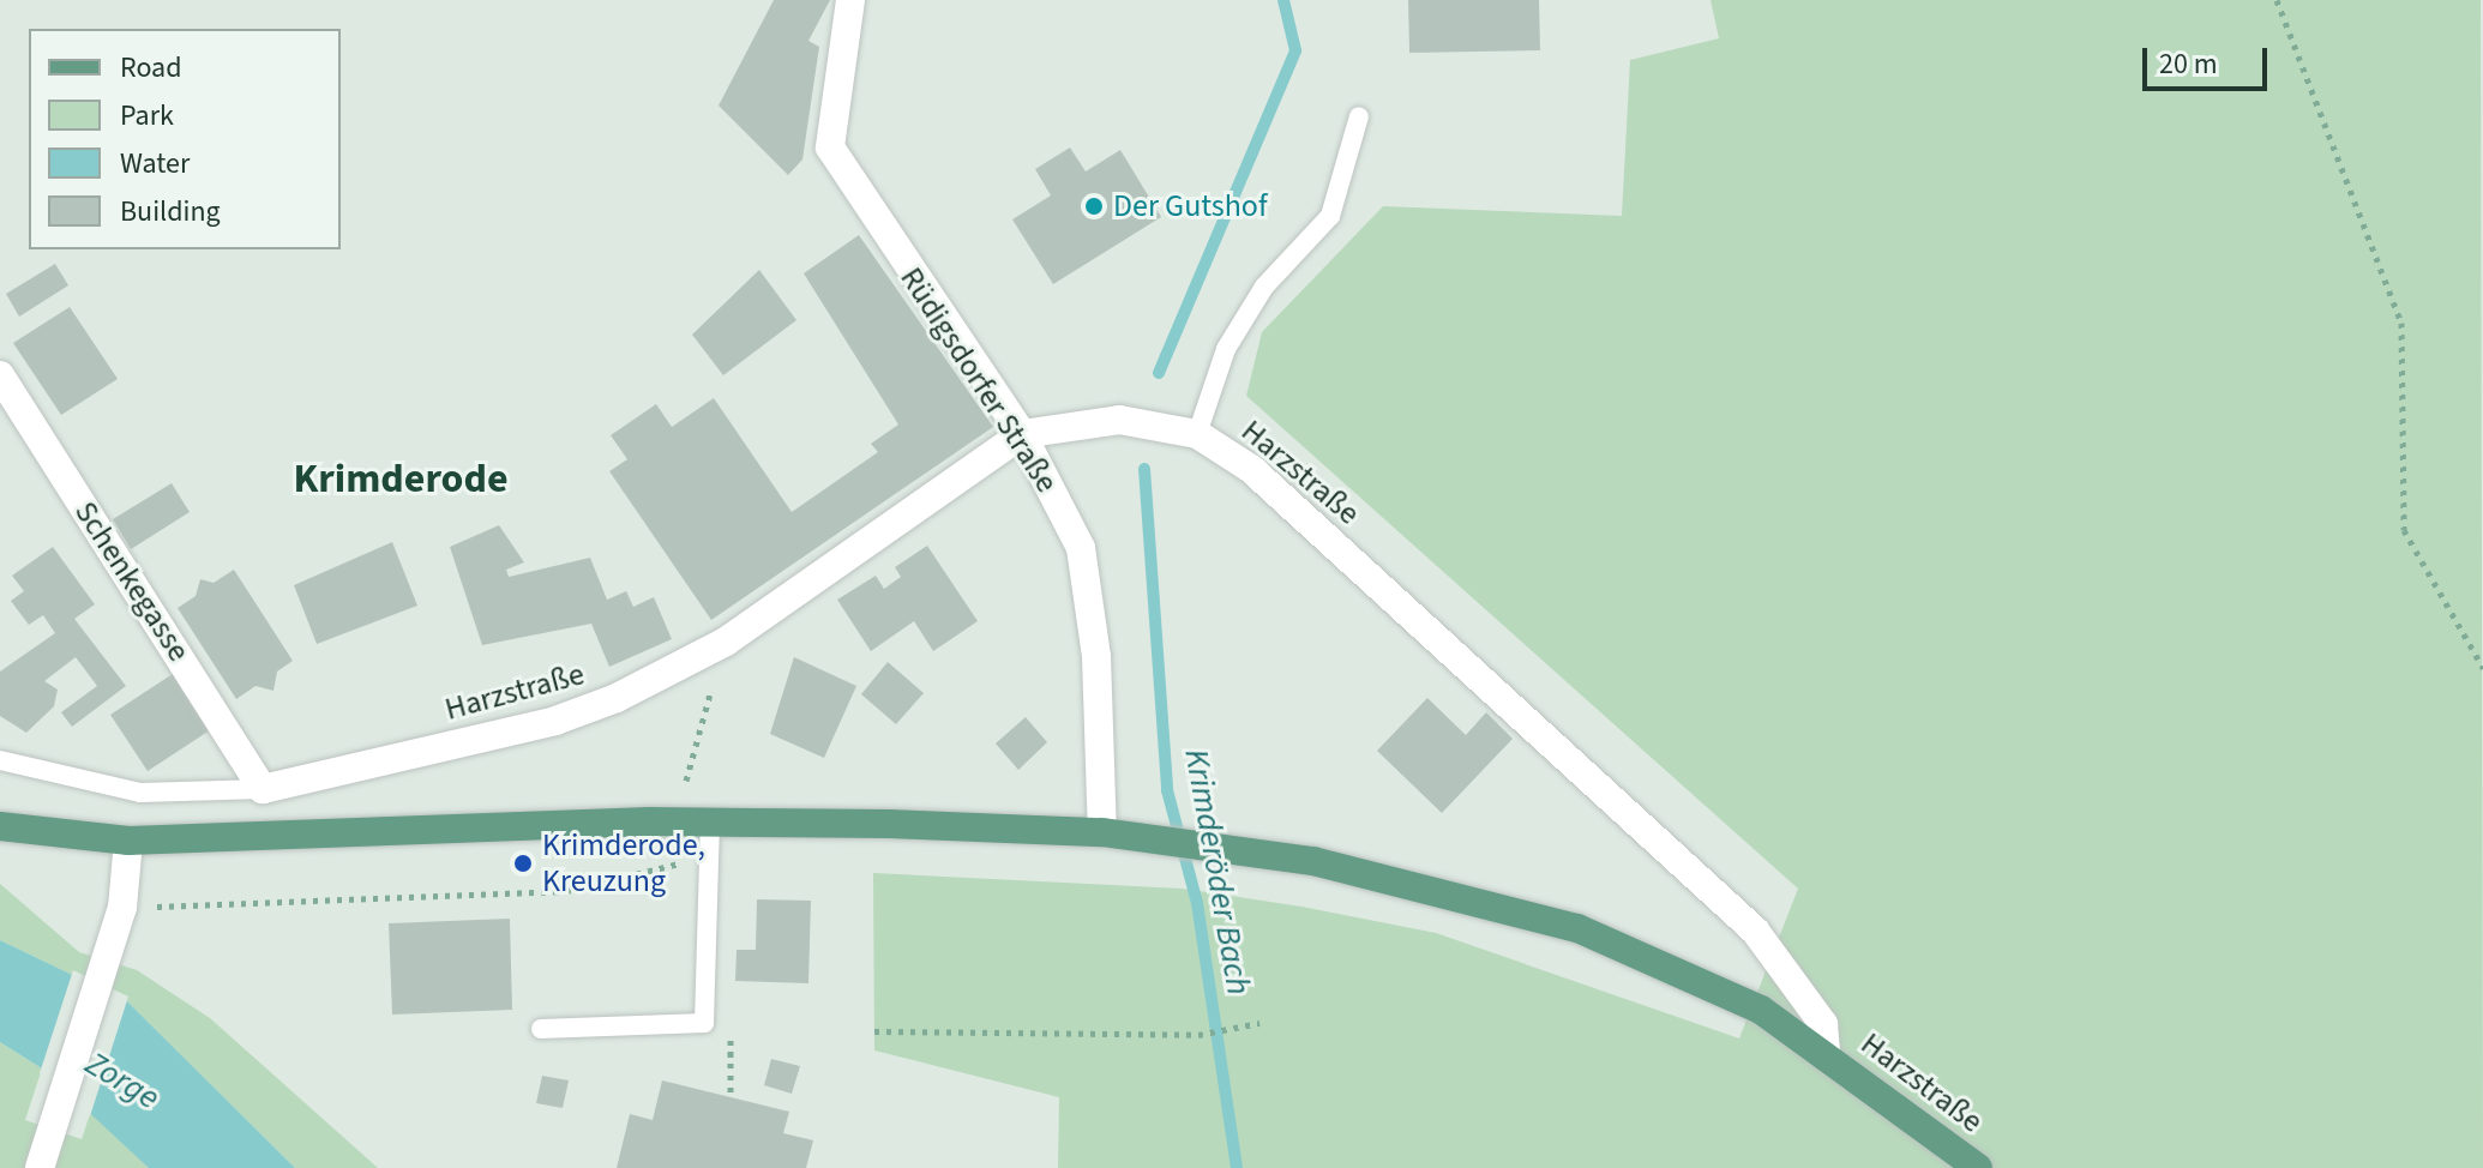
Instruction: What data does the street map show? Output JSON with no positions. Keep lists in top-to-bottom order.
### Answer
{
  "streets": {
    "main road": ["Harzstraße"],
    "street": ["Rüdigsdorfer Straße", "Schenkegasse"]
  },
  "crossings": [
    ["Rüdigsdorfer Straße", "Harzstraße"],
    ["Harzstraße", "Schenkegasse"]
  ],
  "districts": ["Krimderode"],
  "water": ["Krimderöder Bach", "Zorge"],
  "places": ["Der Gutshof", "Krimderode, Kreuzung"],
  "legend": [
    "Road",
    "Park",
    "Water",
    "Building"
  ],
  "scale_bar": "20 m"
}
